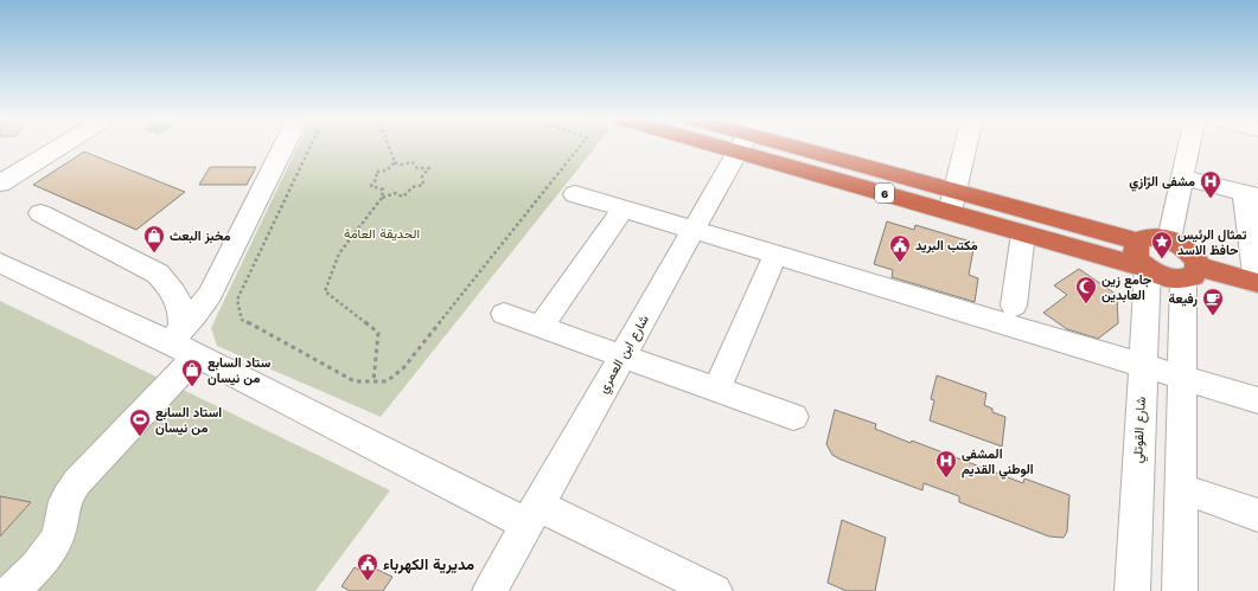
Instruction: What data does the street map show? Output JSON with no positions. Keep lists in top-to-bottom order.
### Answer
{
  "streets": {
    "highway": ["6"],
    "street": ["شارع ابن العمري", "شارع القوتلي"]
  },
  "crossings": [
    ["6", "شارع القوتلي"]
  ],
  "parks": ["الحديقة العامة"],
  "places": {
    "hospital": ["مشفى الرّازي", "المشفى الوطني القديم"],
    "shop": ["مخبز البعث", "ستاد السابع من نيسان"],
    "place": ["تمثال الرئيس حافظ الاسد"],
    "public building": ["مكتب البريد", "مديرية الكهرباء"],
    "mosque": ["جامع زين العابدين"],
    "cafe": ["رفيعة"],
    "sports": ["استاد السابع من نيسان"]
  }
}
